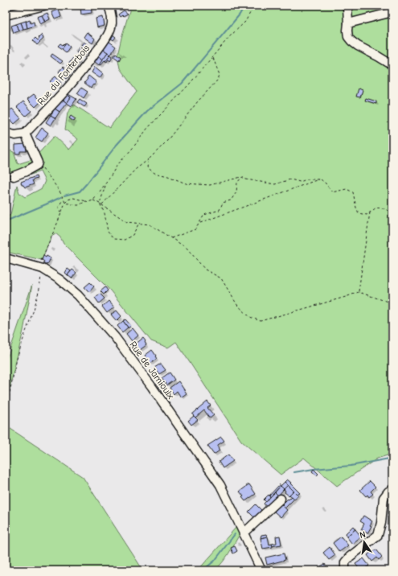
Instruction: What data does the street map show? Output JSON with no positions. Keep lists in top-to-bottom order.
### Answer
{
  "streets": {
    "street": ["Rue du Fonterbois", "Rue de Jamioulx"]
  },
  "north": "top"
}
